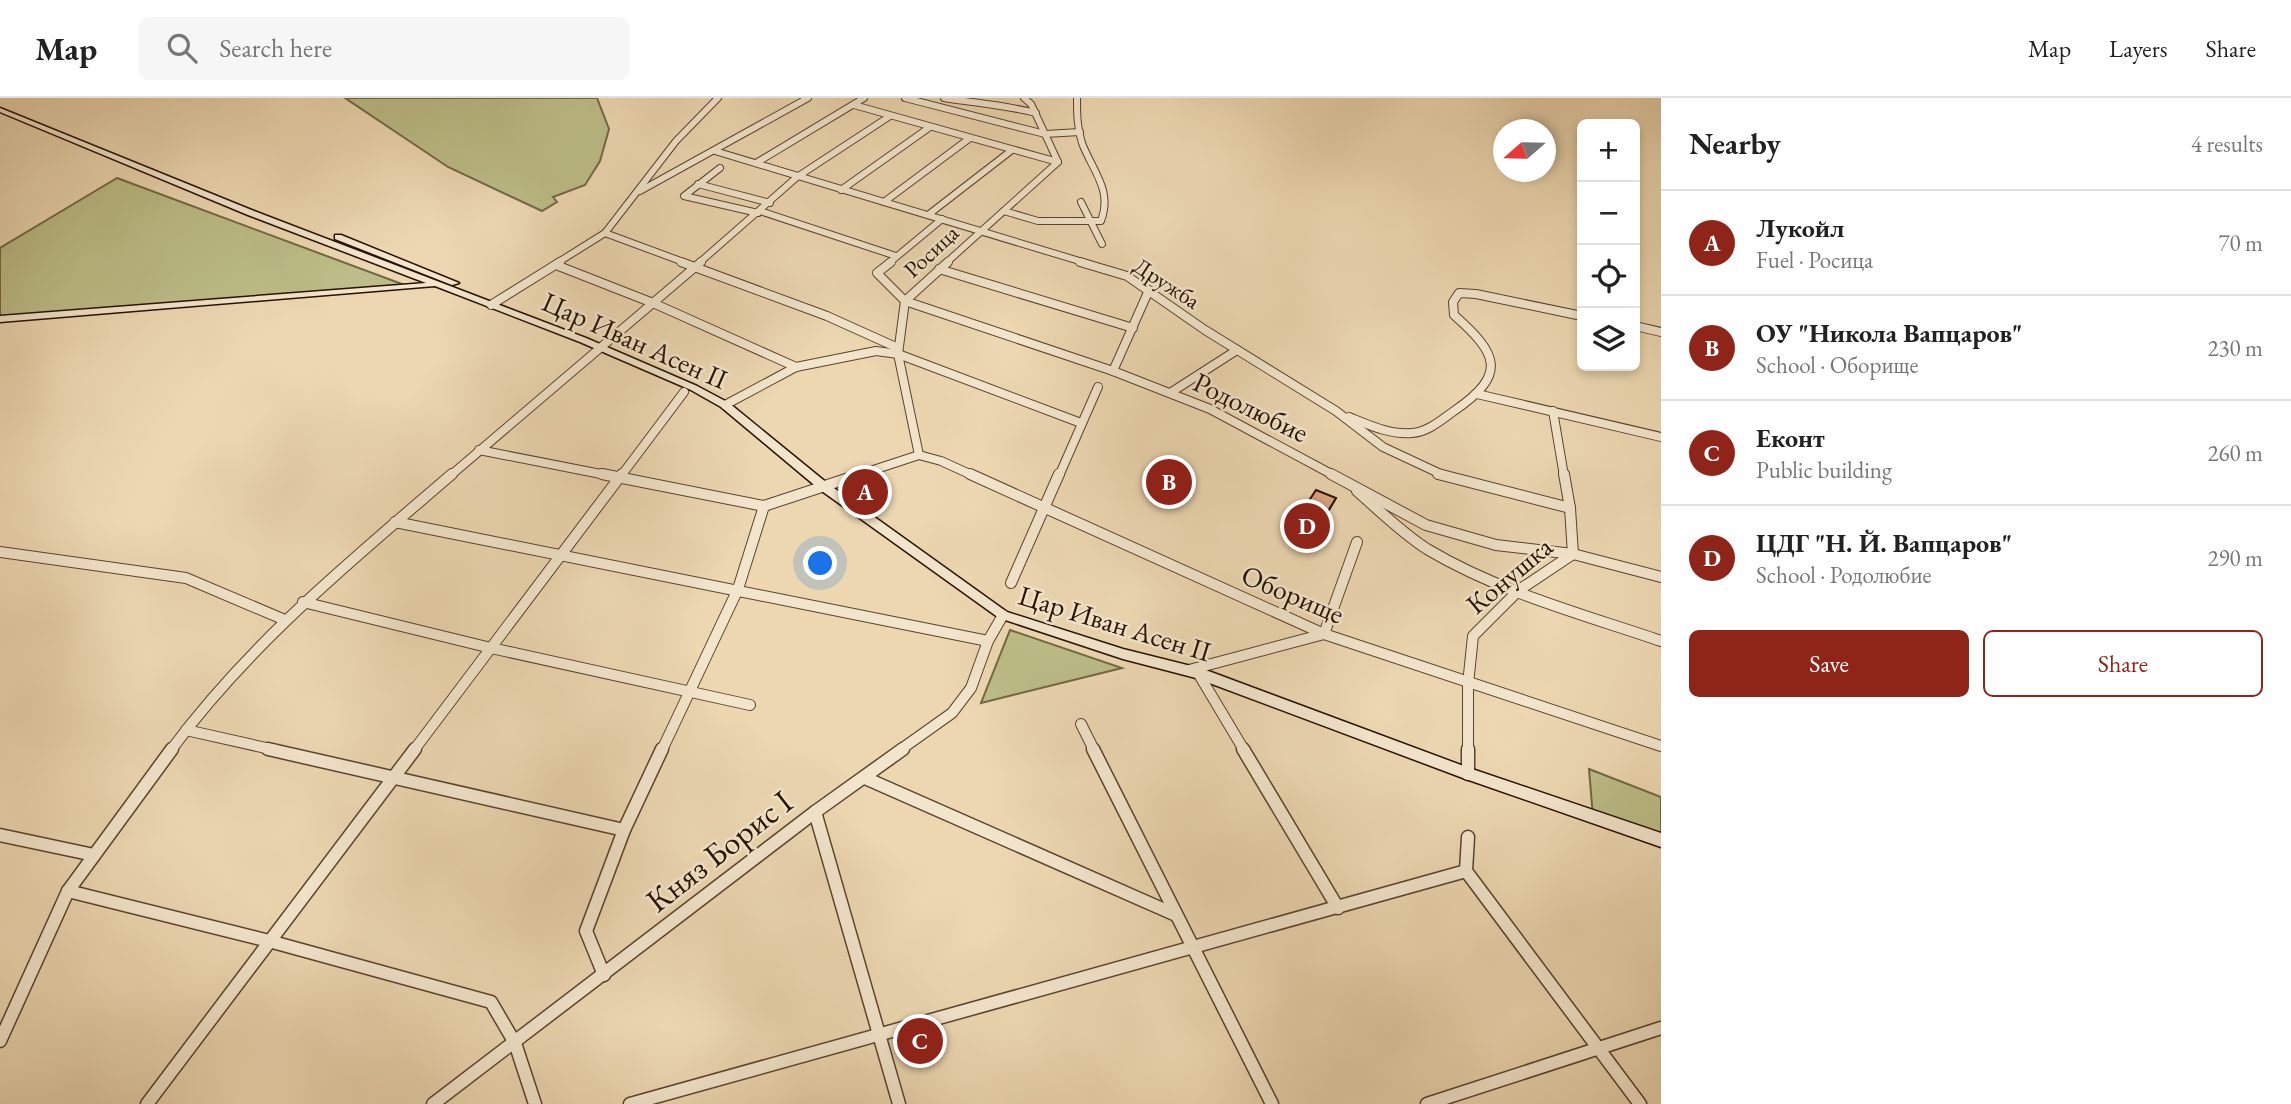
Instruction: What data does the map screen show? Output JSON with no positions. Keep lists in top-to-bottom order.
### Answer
{
  "streets": {
    "street": [
      "Росица",
      "Дружба",
      "Цар Иван Асен II",
      "Родолюбие",
      "Конушка",
      "Оборище",
      "Княз Борис I"
    ]
  },
  "crossings": [
    ["Росица", "Дружба"],
    ["Росица", "Родолюбие"],
    ["Росица", "Оборище"],
    ["Дружба", "Конушка"],
    ["Цар Иван Асен II", "Конушка"],
    ["Цар Иван Асен II", "Княз Борис I"],
    ["Родолюбие", "Конушка"],
    ["Конушка", "Оборище"]
  ],
  "north": "left",
  "page": {
    "header": "Map",
    "search": "Search here",
    "nav": ["Map", "Layers", "Share"],
    "heading": ["Nearby", "4 results"],
    "map_buttons": ["+", "−"],
    "list": [
      {
        "mark": "A",
        "name": "Лукойл",
        "note": "Fuel · Росица",
        "value": "70 m"
      },
      {
        "mark": "B",
        "name": "ОУ \"Никола Вапцаров\"",
        "note": "School · Оборище",
        "value": "230 m"
      },
      {
        "mark": "C",
        "name": "Еконт",
        "note": "Public building",
        "value": "260 m"
      },
      {
        "mark": "D",
        "name": "ЦДГ \"Н. Й. Вапцаров\"",
        "note": "School · Родолюбие",
        "value": "290 m"
      }
    ],
    "pins": [
      "B",
      "A",
      "D",
      "C"
    ],
    "buttons": ["Save", "Share"]
  }
}
